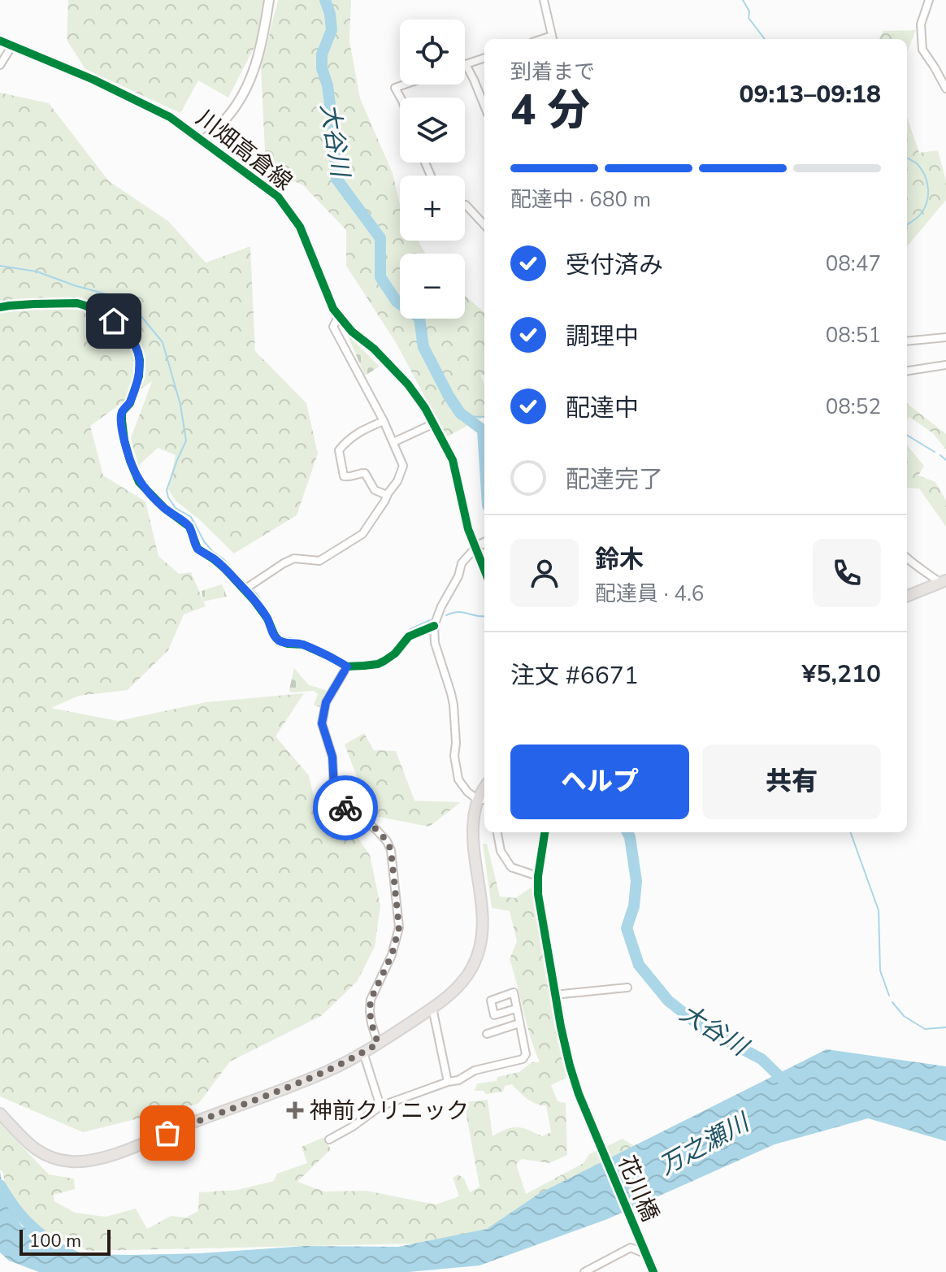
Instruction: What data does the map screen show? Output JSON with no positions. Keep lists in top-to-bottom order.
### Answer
{
  "streets": {
    "street": ["川畑高倉線", "花川橋"]
  },
  "water": ["大谷川", "万之瀬川"],
  "places": {
    "health": ["神前クリニック"]
  },
  "scale_bar": "100 m",
  "page": {
    "map_buttons": ["+", "−"],
    "heading": ["4 分", "到着まで", "09:13–09:18"],
    "panel": [
      "鈴木",
      "配達員 · 4.6",
      "注文 #6671",
      "¥5,210"
    ],
    "bar": "配達中 · 680 m",
    "list": [
      ["受付済み", "08:47"],
      ["調理中", "08:51"],
      ["配達中", "08:52"],
      "配達完了"
    ],
    "buttons": ["ヘルプ", "共有"],
    "scale": "100 m"
  }
}
